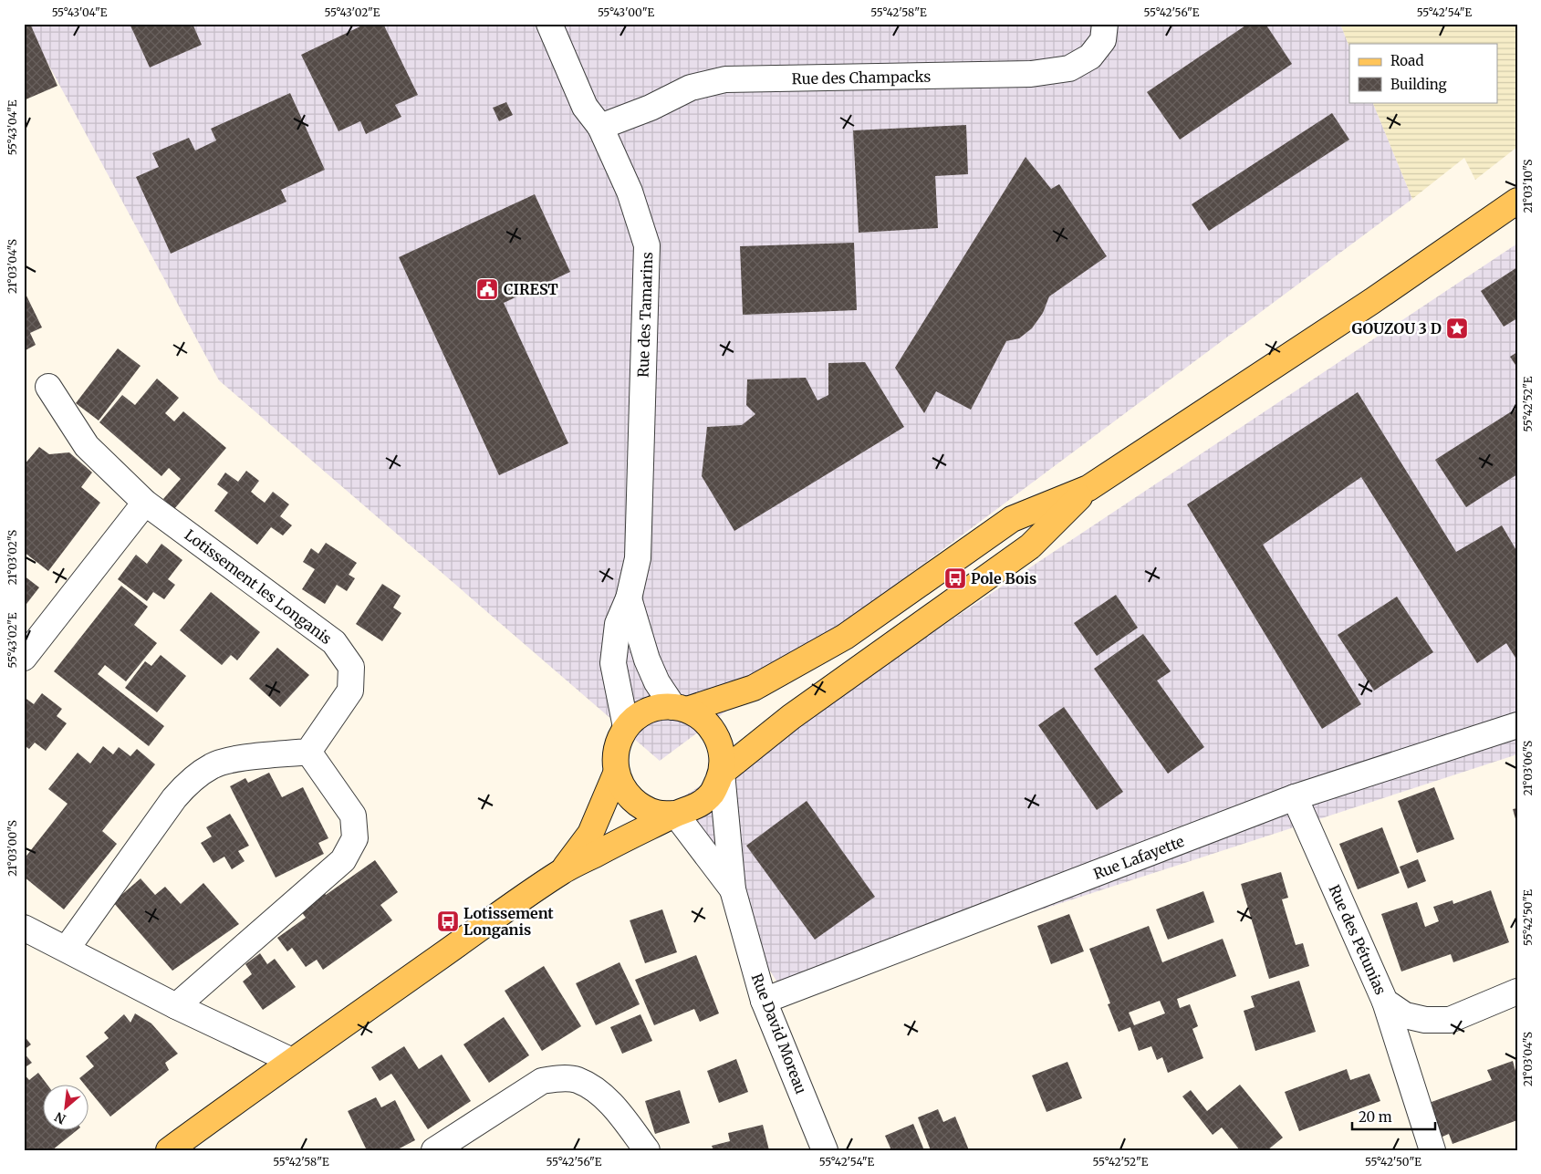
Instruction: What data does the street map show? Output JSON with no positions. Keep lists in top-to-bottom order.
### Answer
{
  "streets": {
    "street": [
      "Rue des Champacks",
      "Rue des Tamarins",
      "Lotissement les Longanis",
      "Rue Lafayette",
      "Rue des Pétunias",
      "Rue David Moreau"
    ]
  },
  "crossings": [
    ["Rue des Champacks", "Rue des Tamarins"],
    ["Rue des Tamarins", "Rue David Moreau"],
    ["Rue Lafayette", "Rue des Pétunias"],
    ["Rue Lafayette", "Rue David Moreau"]
  ],
  "places": {
    "public building": ["CIREST"],
    "place": ["GOUZOU 3 D"],
    "bus stop": ["Pole Bois", "Lotissement Longanis"]
  },
  "legend": ["Road", "Building"],
  "scale_bar": "20 m",
  "north": "bottom left",
  "coordinates": [
    "55°43'04\"E",
    "55°43'02\"E",
    "55°43'00\"E",
    "55°42'58\"E",
    "55°42'56\"E",
    "55°42'54\"E",
    "21°03'10\"S",
    "21°03'04\"S",
    "55°42'52\"E",
    "21°03'02\"S",
    "21°03'06\"S",
    "21°03'00\"S",
    "55°42'50\"E"
  ]
}
